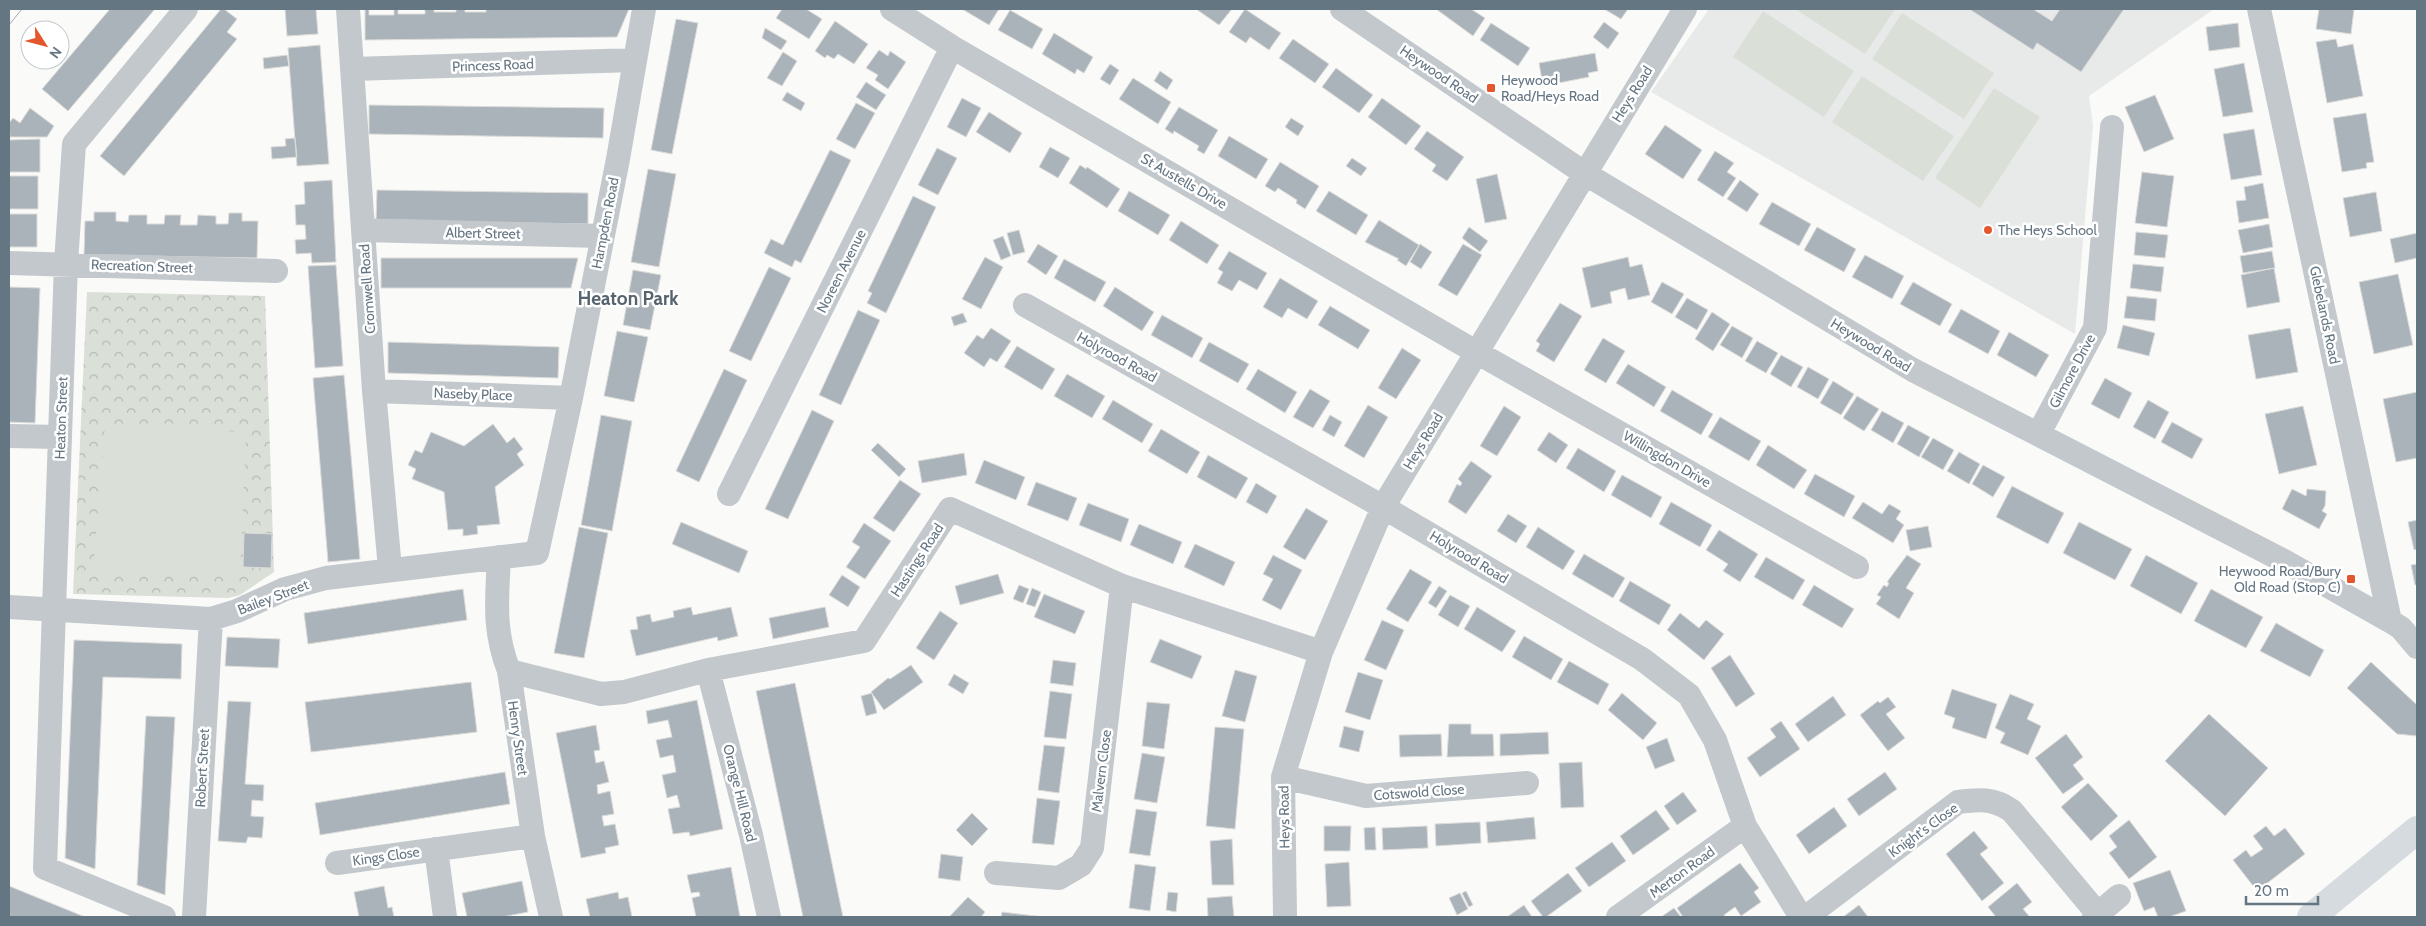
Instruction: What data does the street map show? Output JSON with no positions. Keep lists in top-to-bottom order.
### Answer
{
  "streets": {
    "street": [
      "Princess Road",
      "Heywood Road",
      "Heys Road",
      "St Austells Drive",
      "Hampden Road",
      "Albert Street",
      "Recreation Street",
      "Noreen Avenue",
      "Cromwell Road",
      "Glebelands Road",
      "Holyrood Road",
      "Gilmore Drive",
      "Naseby Place",
      "Heaton Street",
      "Willingdon Drive",
      "Hastings Road",
      "Bailey Street",
      "Henry Street",
      "Robert Street",
      "Malvern Close",
      "Cotswold Close",
      "Orange Hill Road",
      "Knight's Close",
      "Kings Close",
      "Merton Road"
    ]
  },
  "crossings": [
    ["Princess Road", "Hampden Road"],
    ["Princess Road", "Cromwell Road"],
    ["Heywood Road", "Heys Road"],
    ["Heywood Road", "Glebelands Road"],
    ["Heywood Road", "Gilmore Drive"],
    ["Heys Road", "St Austells Drive"],
    ["Heys Road", "Holyrood Road"],
    ["Heys Road", "Willingdon Drive"],
    ["Heys Road", "Hastings Road"],
    ["Heys Road", "Cotswold Close"],
    ["St Austells Drive", "Noreen Avenue"],
    ["St Austells Drive", "Willingdon Drive"],
    ["Hampden Road", "Albert Street"],
    ["Hampden Road", "Naseby Place"],
    ["Hampden Road", "Bailey Street"],
    ["Albert Street", "Cromwell Road"],
    ["Recreation Street", "Heaton Street"],
    ["Cromwell Road", "Naseby Place"],
    ["Cromwell Road", "Bailey Street"],
    ["Holyrood Road", "Merton Road"],
    ["Heaton Street", "Bailey Street"],
    ["Hastings Road", "Henry Street"],
    ["Hastings Road", "Malvern Close"],
    ["Hastings Road", "Orange Hill Road"],
    ["Bailey Street", "Henry Street"],
    ["Bailey Street", "Robert Street"],
    ["Henry Street", "Kings Close"]
  ],
  "districts": ["Heaton Park"],
  "places": {
    "transit": ["Heywood Road/Heys Road", "Heywood Road/Bury Old Road (Stop C)"],
    "other": ["The Heys School"]
  },
  "scale_bar": "20 m",
  "north": "bottom right"
}
